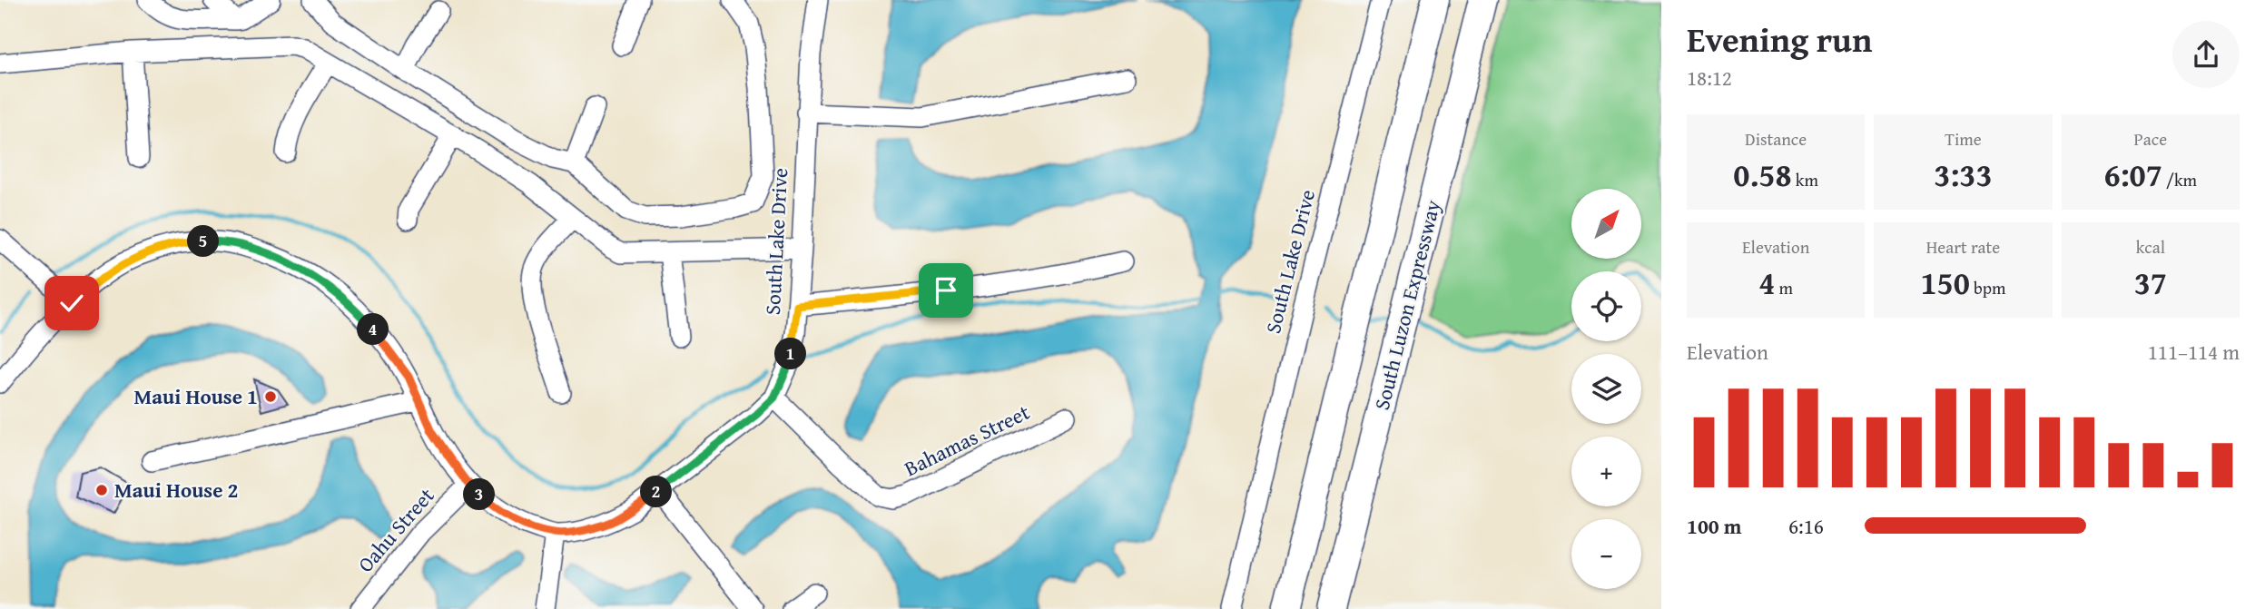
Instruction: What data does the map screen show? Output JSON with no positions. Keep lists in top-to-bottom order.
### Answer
{
  "streets": {
    "highway": ["South Luzon Expressway"],
    "street": ["South Lake Drive", "Bahamas Street", "Oahu Street"]
  },
  "crossings": [
    ["South Lake Drive", "Bahamas Street"],
    ["South Lake Drive", "Oahu Street"]
  ],
  "places": ["Maui House 1", "Maui House 2"],
  "north": "top right",
  "page": {
    "heading": ["Evening run", "18:12"],
    "stats": [
      ["Distance", "0.58 km"],
      ["Time", "3:33"],
      ["Pace", "6:07 /km"],
      ["Elevation", "4 m"],
      ["Heart rate", "150 bpm"],
      ["kcal", "37"]
    ],
    "map_buttons": ["+", "−"],
    "pins": [
      "5",
      "4",
      "1",
      "2",
      "3"
    ],
    "chart": ["Elevation", "111–114 m"],
    "list": [
      {
        "name": "100 m",
        "note": "6:16"
      }
    ]
  }
}
